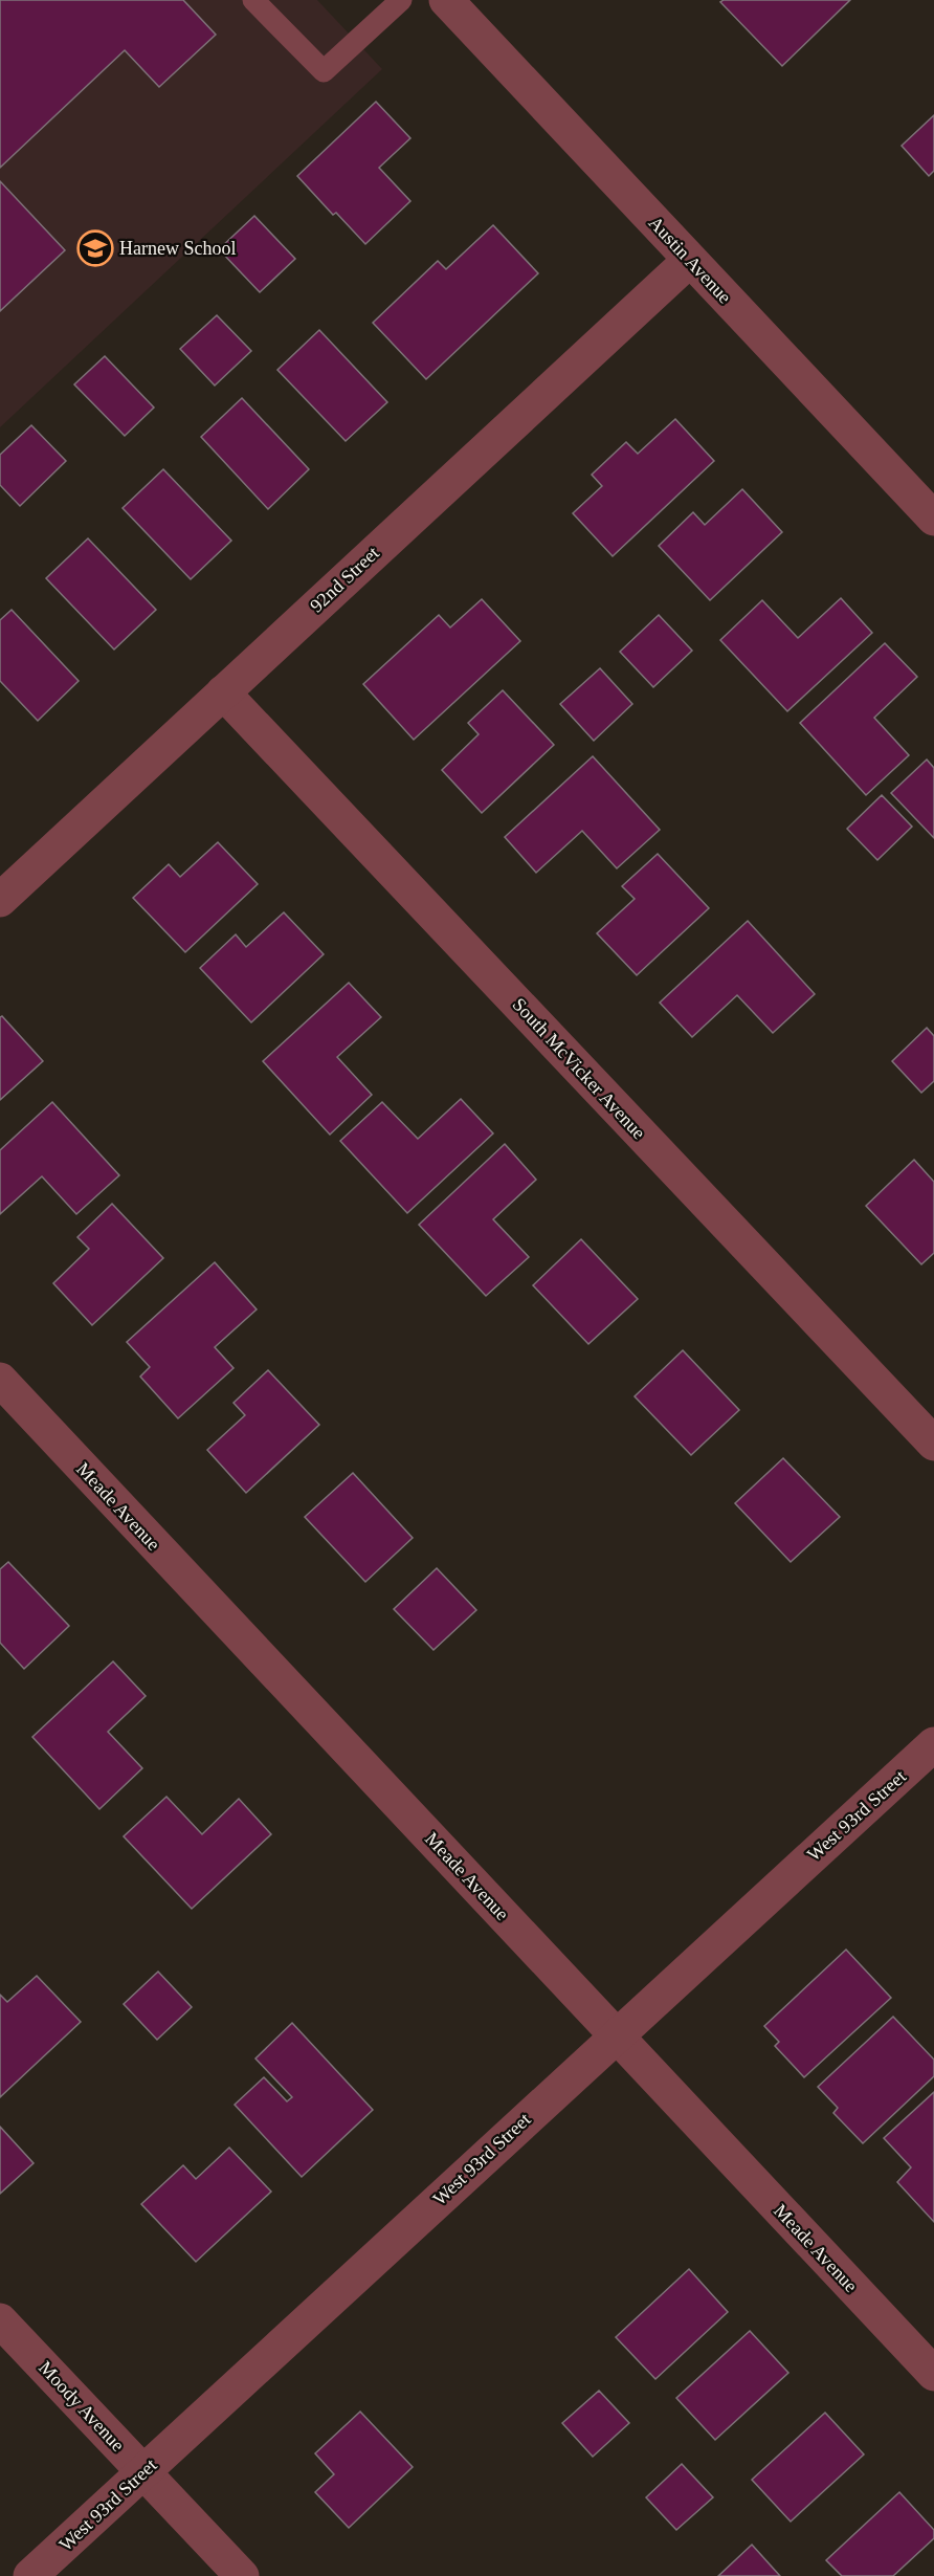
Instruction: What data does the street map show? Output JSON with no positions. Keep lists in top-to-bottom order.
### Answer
{
  "streets": {
    "street": [
      "Austin Avenue",
      "92nd Street",
      "South McVicker Avenue",
      "Meade Avenue",
      "West 93rd Street",
      "Moody Avenue"
    ]
  },
  "crossings": [
    ["Austin Avenue", "92nd Street"],
    ["92nd Street", "South McVicker Avenue"],
    ["Meade Avenue", "West 93rd Street"],
    ["West 93rd Street", "Moody Avenue"]
  ],
  "places": {
    "school or university": ["Harnew School"]
  }
}
